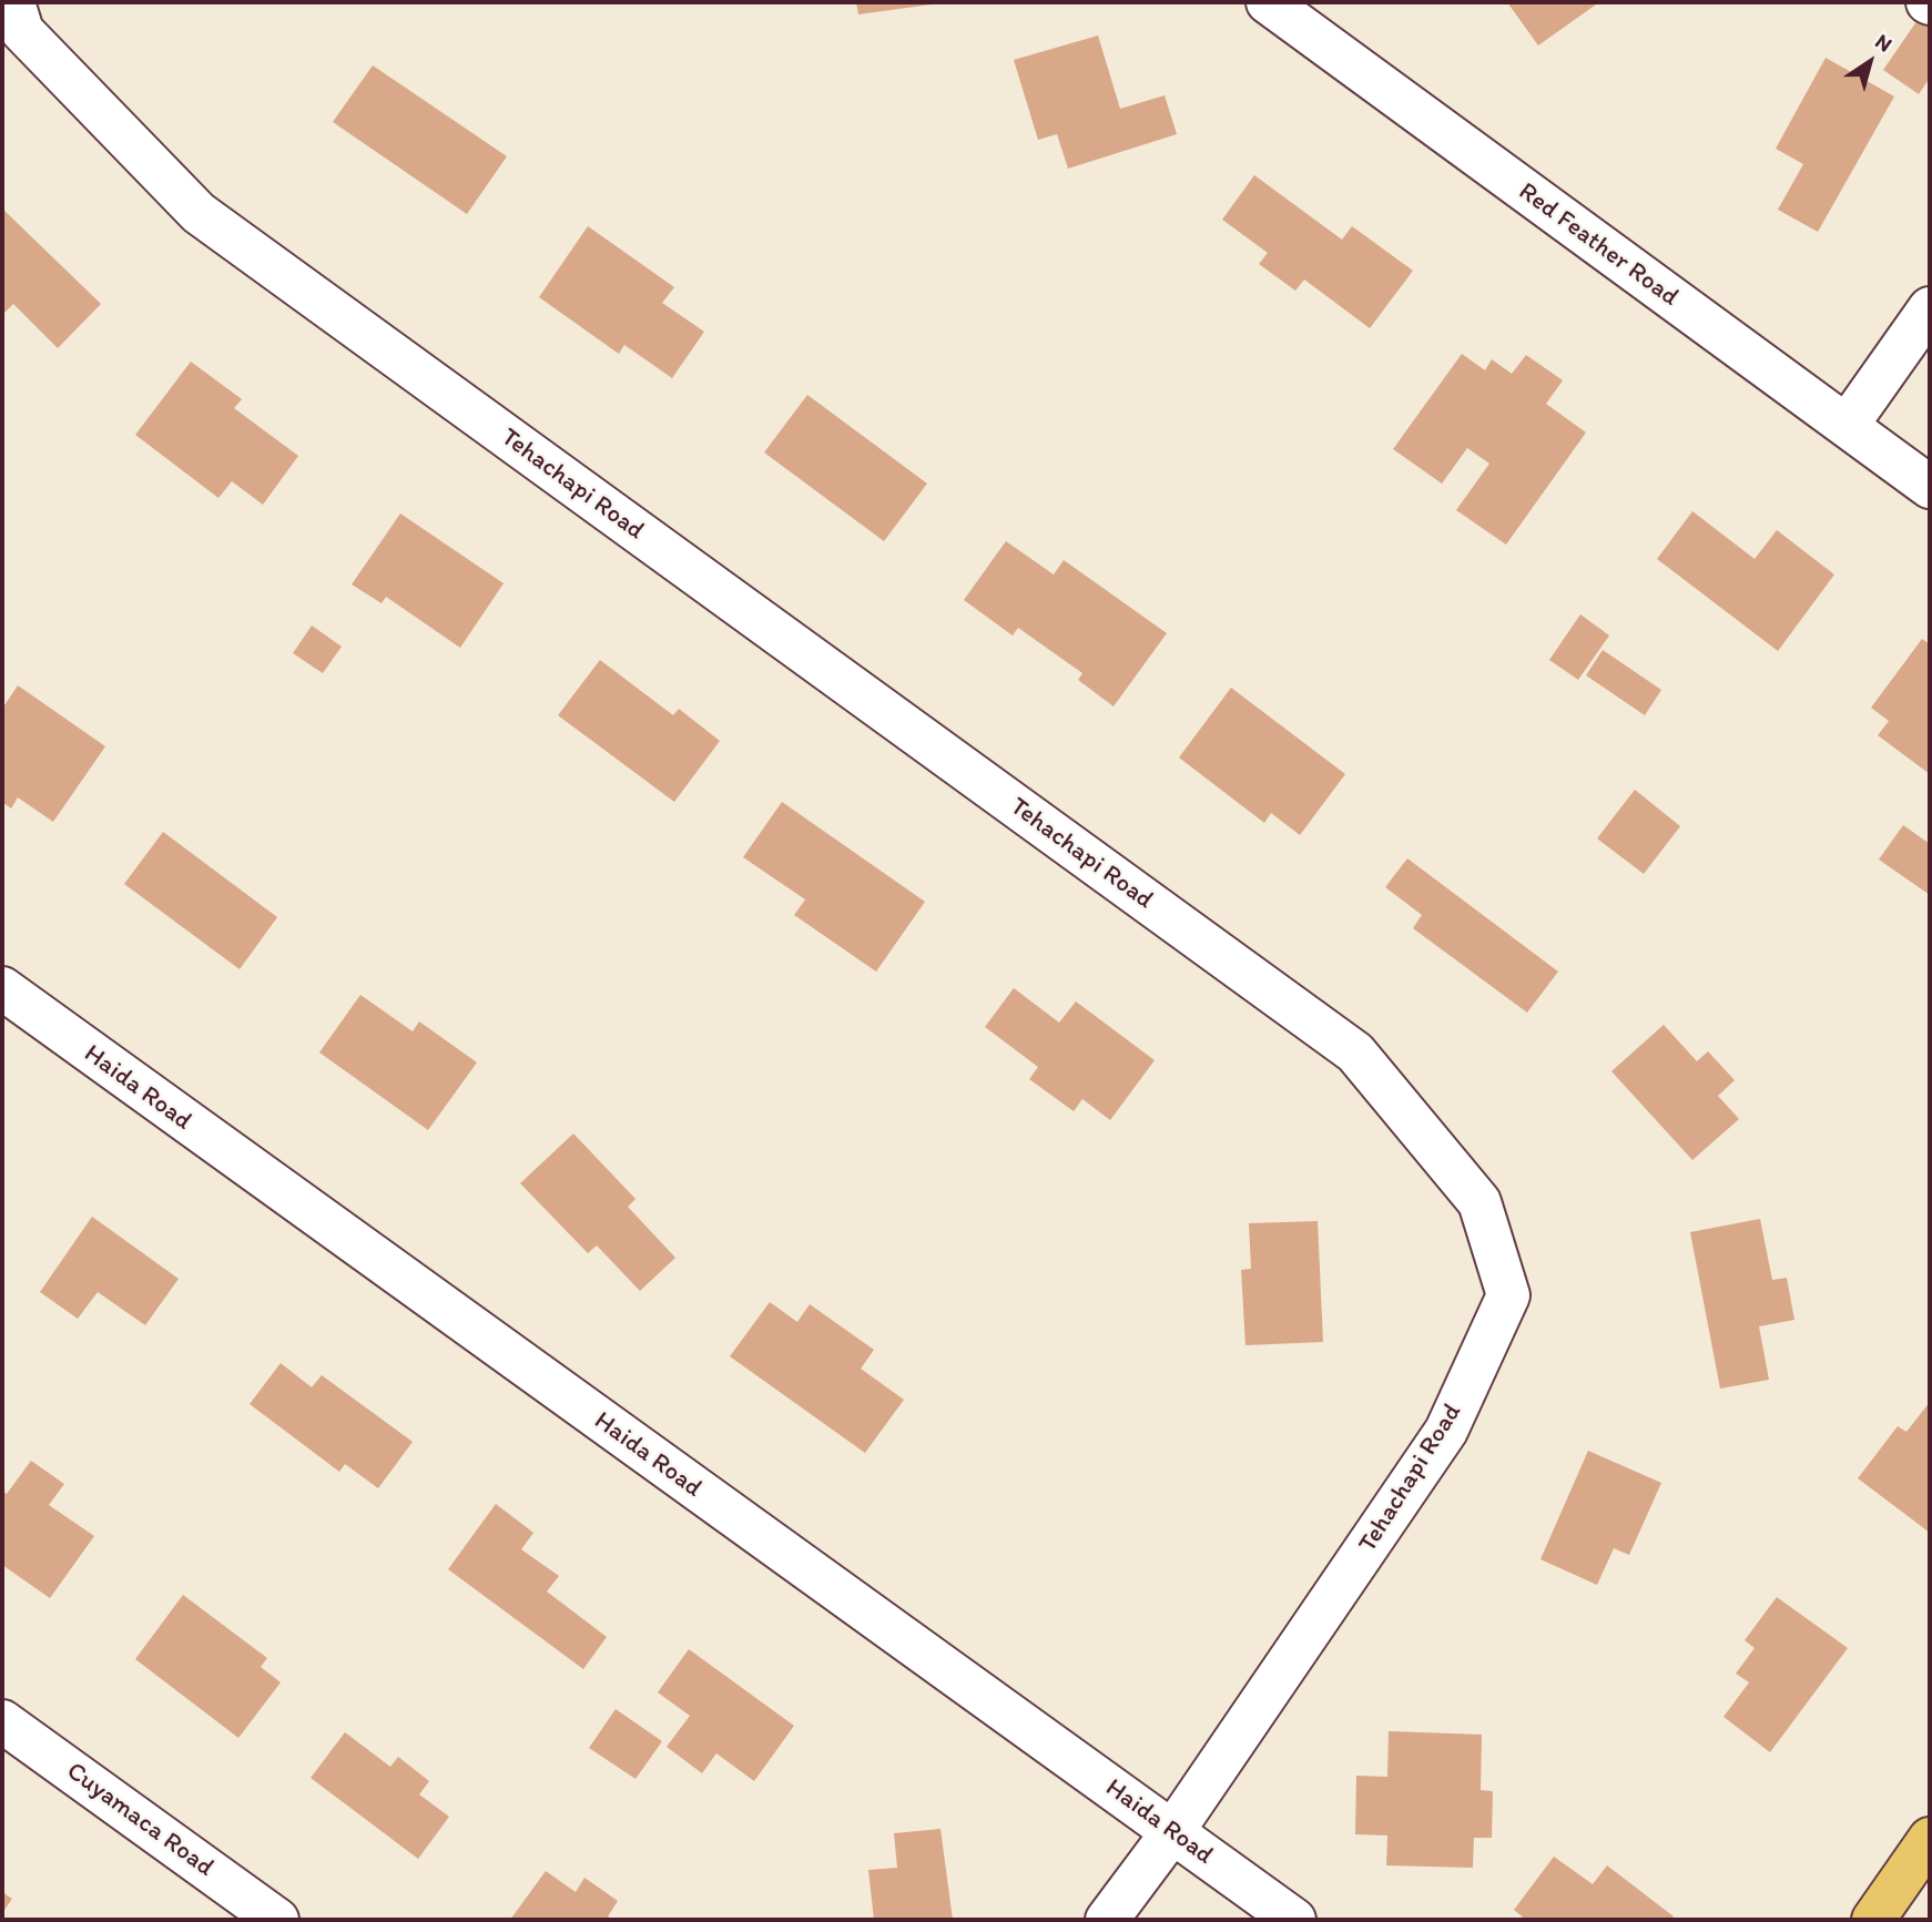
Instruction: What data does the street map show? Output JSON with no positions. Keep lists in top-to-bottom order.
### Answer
{
  "streets": {
    "street": [
      "Red Feather Road",
      "Tehachapi Road",
      "Haida Road",
      "Cuyamaca Road"
    ]
  },
  "crossings": [
    ["Tehachapi Road", "Haida Road"]
  ],
  "north": "top right"
}
